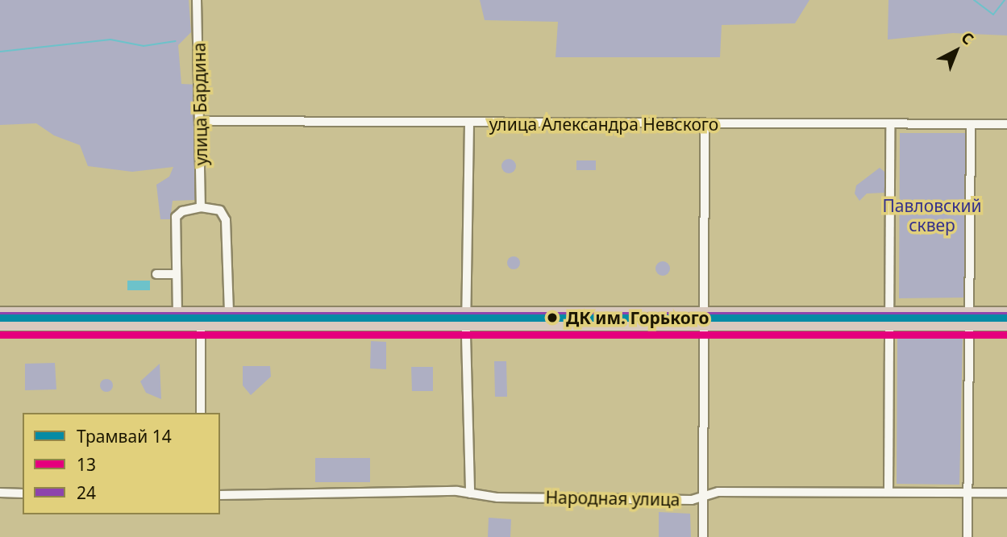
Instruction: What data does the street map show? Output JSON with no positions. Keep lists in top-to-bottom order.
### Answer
{
  "streets": {
    "street": ["улица Бардина", "улица Александра Невского", "Народная улица"]
  },
  "crossings": [
    ["улица Бардина", "улица Александра Невского"]
  ],
  "parks": ["Павловский сквер"],
  "places": ["ДК им. Горького"],
  "lines": ["transit line 24", "tram line 14", "transit line 13"],
  "legend": ["Трамвай 14", "13", "24"],
  "north": "top right"
}
